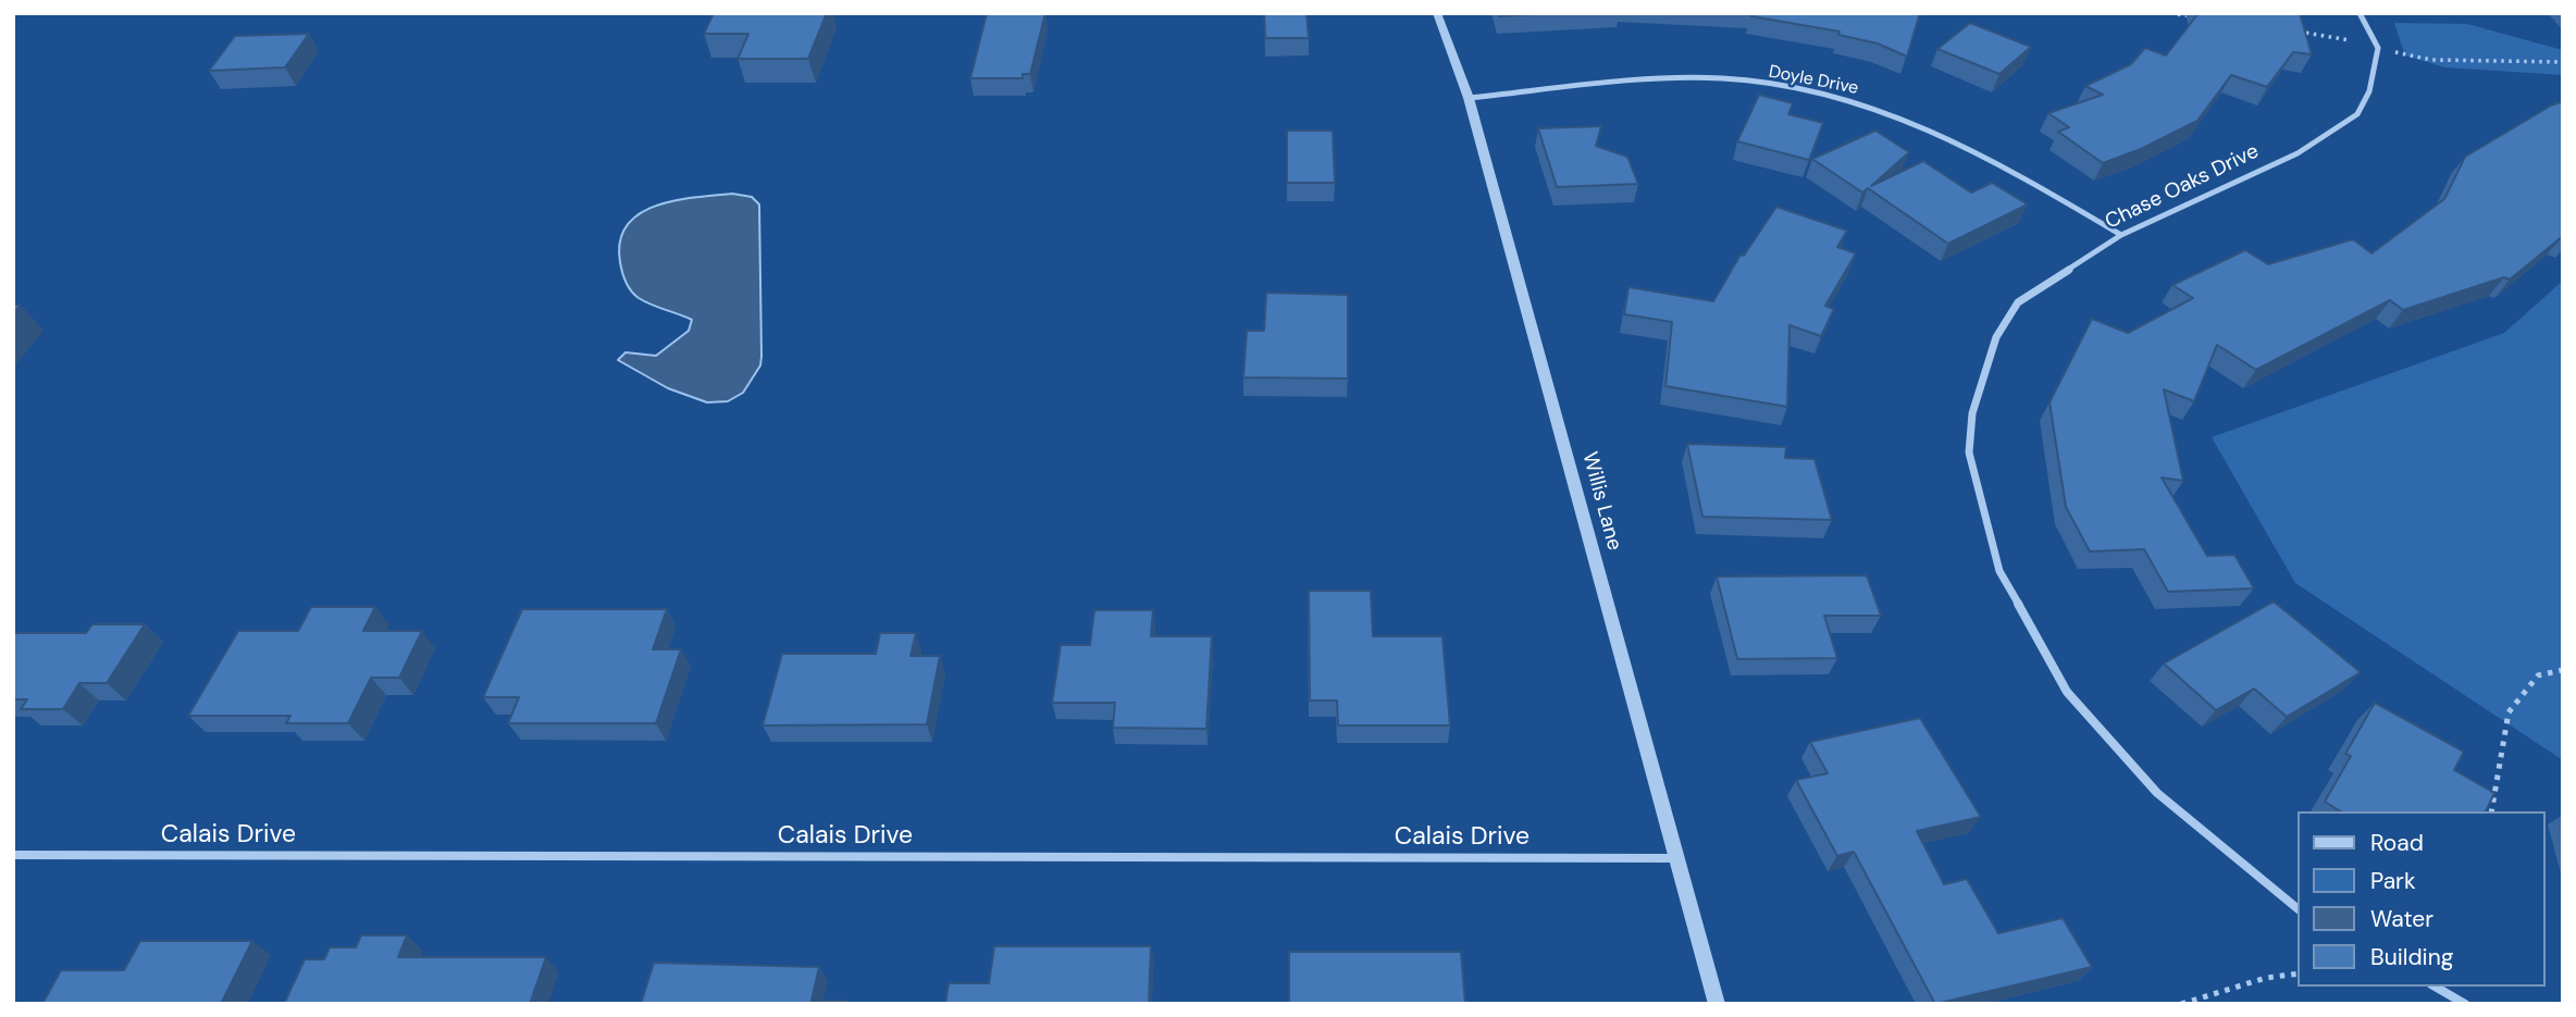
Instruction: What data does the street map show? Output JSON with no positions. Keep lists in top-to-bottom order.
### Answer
{
  "streets": {
    "street": [
      "Doyle Drive",
      "Chase Oaks Drive",
      "Willis Lane",
      "Calais Drive"
    ]
  },
  "crossings": [
    ["Doyle Drive", "Chase Oaks Drive"],
    ["Doyle Drive", "Willis Lane"],
    ["Willis Lane", "Calais Drive"]
  ],
  "legend": [
    "Road",
    "Park",
    "Water",
    "Building"
  ]
}
